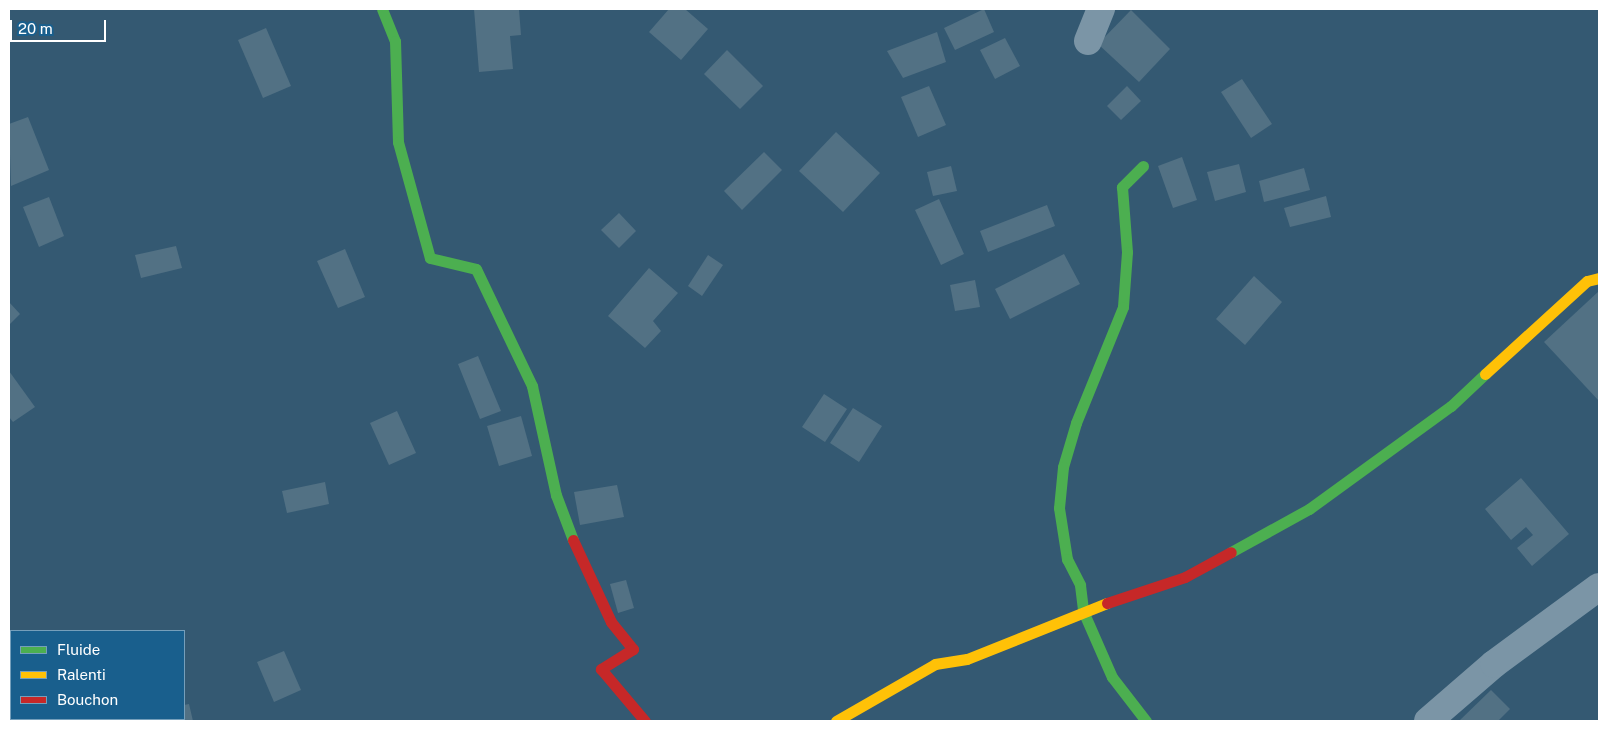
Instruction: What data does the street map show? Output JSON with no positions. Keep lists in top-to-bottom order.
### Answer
{
  "legend": ["Fluide", "Ralenti", "Bouchon"],
  "scale_bar": "20 m"
}
